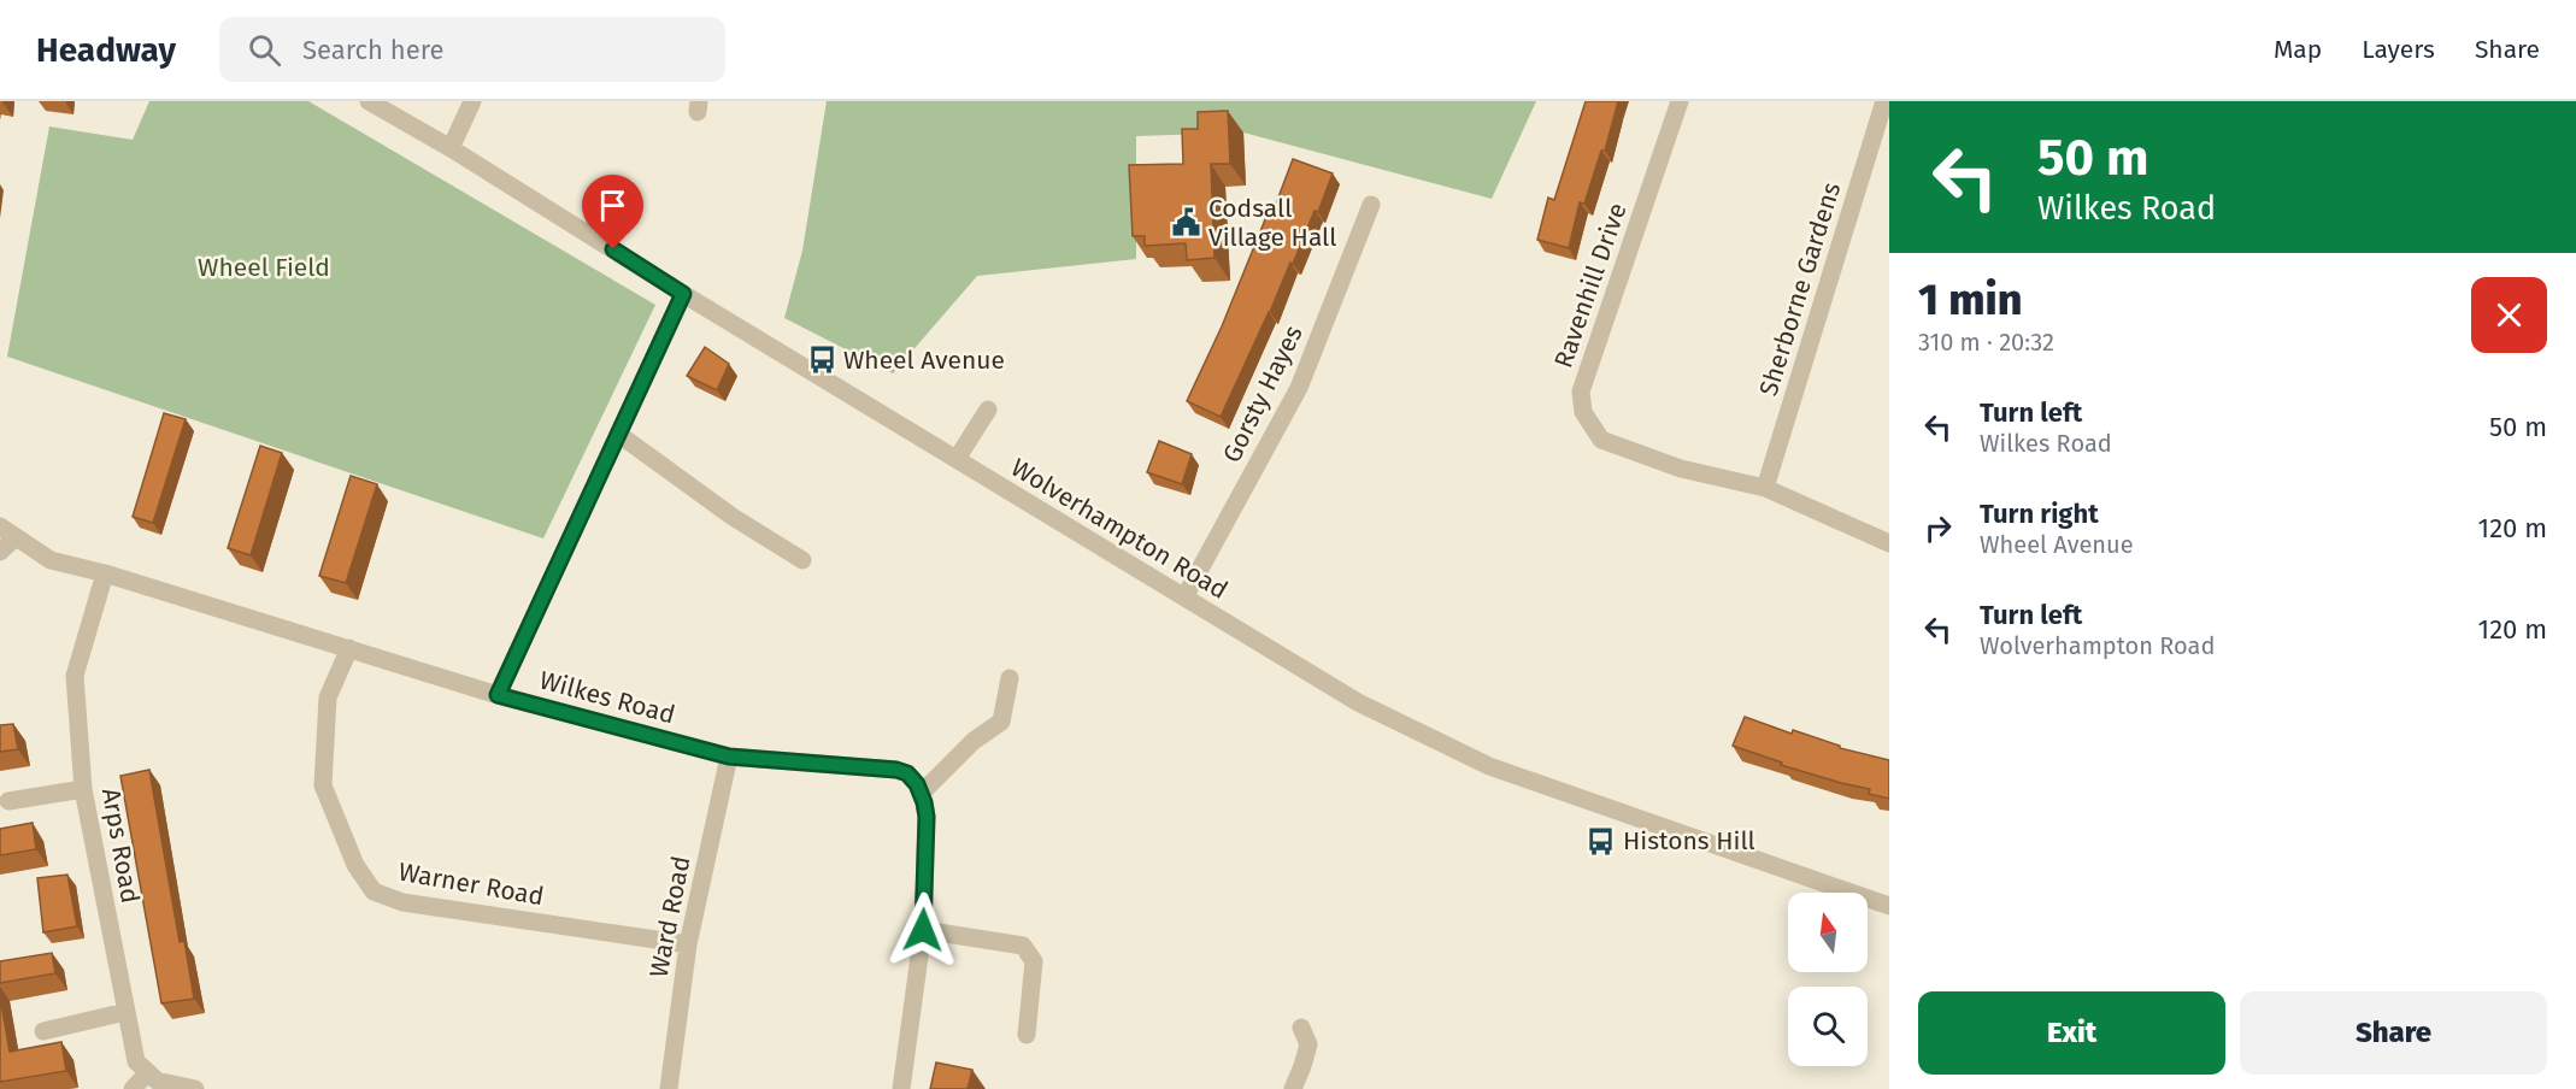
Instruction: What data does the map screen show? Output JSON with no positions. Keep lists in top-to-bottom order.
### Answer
{
  "streets": {
    "street": [
      "Ravenhill Drive",
      "Sherborne Gardens",
      "Gorsty Hayes",
      "Wolverhampton Road",
      "Wilkes Road",
      "Arps Road",
      "Warner Road",
      "Ward Road"
    ]
  },
  "crossings": [
    ["Ravenhill Drive", "Sherborne Gardens"],
    ["Gorsty Hayes", "Wolverhampton Road"],
    ["Wilkes Road", "Arps Road"],
    ["Wilkes Road", "Warner Road"],
    ["Wilkes Road", "Ward Road"],
    ["Warner Road", "Ward Road"]
  ],
  "parks": ["Wheel Field"],
  "places": {
    "public building": ["Codsall Village Hall"],
    "bus stop": ["Wheel Avenue", "Histons Hill"]
  },
  "north": "top",
  "page": {
    "header": "Headway",
    "search": "Search here",
    "nav": ["Map", "Layers", "Share"],
    "turn": ["50 m", "Wilkes Road"],
    "heading": ["1 min", "310 m · 20:32"],
    "list": [
      {
        "name": "Turn left",
        "note": "Wilkes Road",
        "value": "50 m"
      },
      {
        "name": "Turn right",
        "note": "Wheel Avenue",
        "value": "120 m"
      },
      {
        "name": "Turn left",
        "note": "Wolverhampton Road",
        "value": "120 m"
      }
    ],
    "buttons": ["Exit", "Share"]
  }
}
